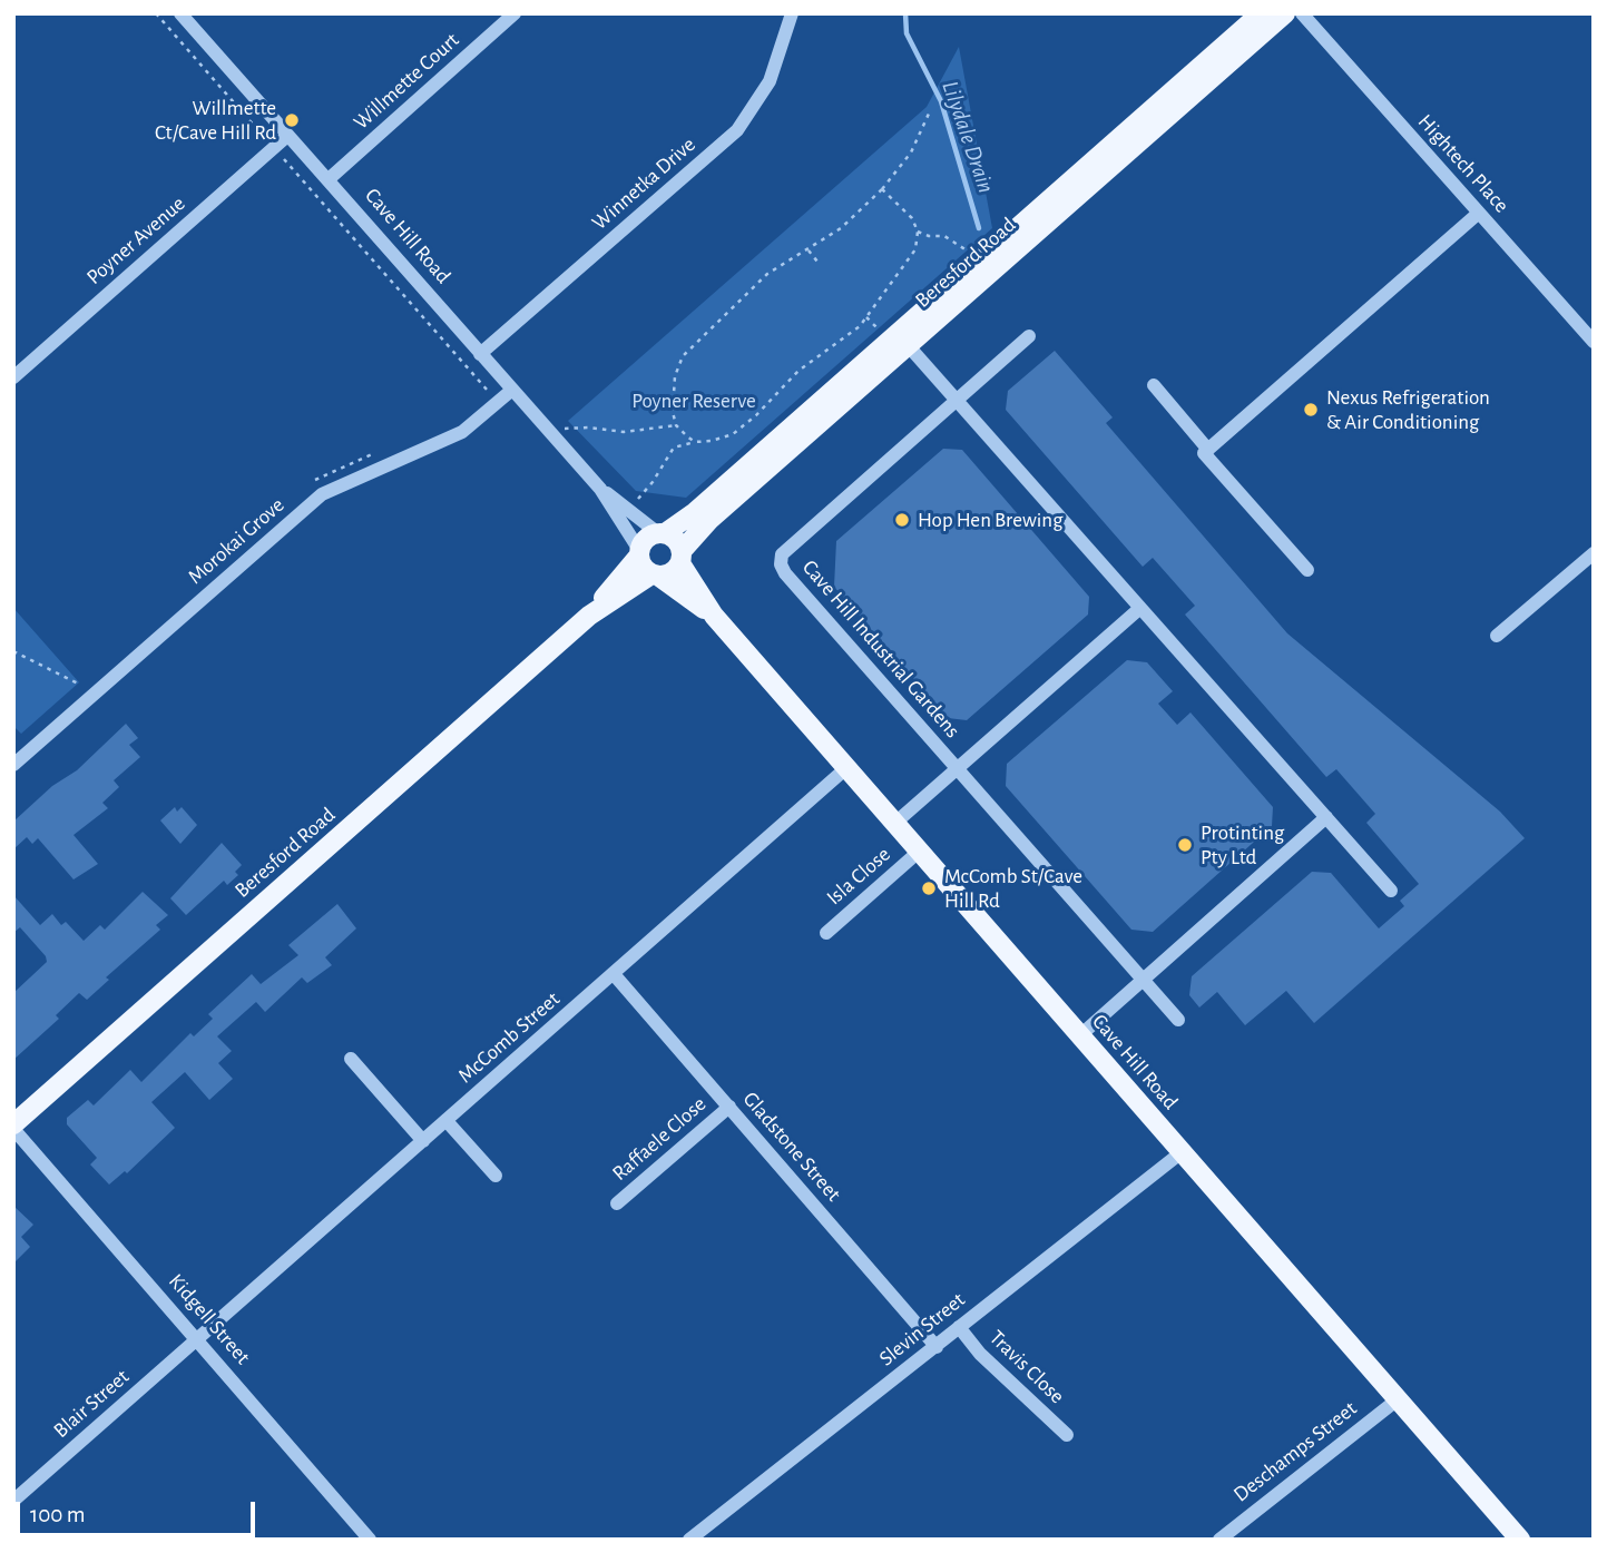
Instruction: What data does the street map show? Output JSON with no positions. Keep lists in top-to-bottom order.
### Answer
{
  "streets": {
    "main road": ["Cave Hill Road", "Beresford Road"],
    "street": [
      "Willmette Court",
      "Hightech Place",
      "Winnetka Drive",
      "Poyner Avenue",
      "Morokai Grove",
      "Cave Hill Industrial Gardens",
      "Isla Close",
      "McComb Street",
      "Raffaele Close",
      "Gladstone Street",
      "Kidgell Street",
      "Slevin Street",
      "Travis Close",
      "Blair Street",
      "Deschamps Street"
    ]
  },
  "crossings": [
    ["Willmette Court", "Cave Hill Road"],
    ["Winnetka Drive", "Cave Hill Road"],
    ["Cave Hill Road", "Poyner Avenue"],
    ["Cave Hill Road", "Beresford Road"],
    ["Cave Hill Road", "Morokai Grove"],
    ["Cave Hill Road", "Cave Hill Industrial Gardens"],
    ["Cave Hill Road", "Isla Close"],
    ["Cave Hill Road", "McComb Street"],
    ["Cave Hill Road", "Slevin Street"],
    ["Cave Hill Road", "Deschamps Street"],
    ["Beresford Road", "Kidgell Street"],
    ["McComb Street", "Gladstone Street"],
    ["McComb Street", "Kidgell Street"],
    ["McComb Street", "Blair Street"],
    ["Raffaele Close", "Gladstone Street"],
    ["Gladstone Street", "Slevin Street"],
    ["Kidgell Street", "Blair Street"],
    ["Slevin Street", "Travis Close"]
  ],
  "water": ["Lilydale Drain"],
  "parks": ["Poyner Reserve"],
  "places": [
    "Willmette Ct/Cave Hill Rd",
    "Nexus Refrigeration & Air Conditioning",
    "Hop Hen Brewing",
    "Protinting Pty Ltd",
    "McComb St/Cave Hill Rd"
  ],
  "scale_bar": "100 m"
}
